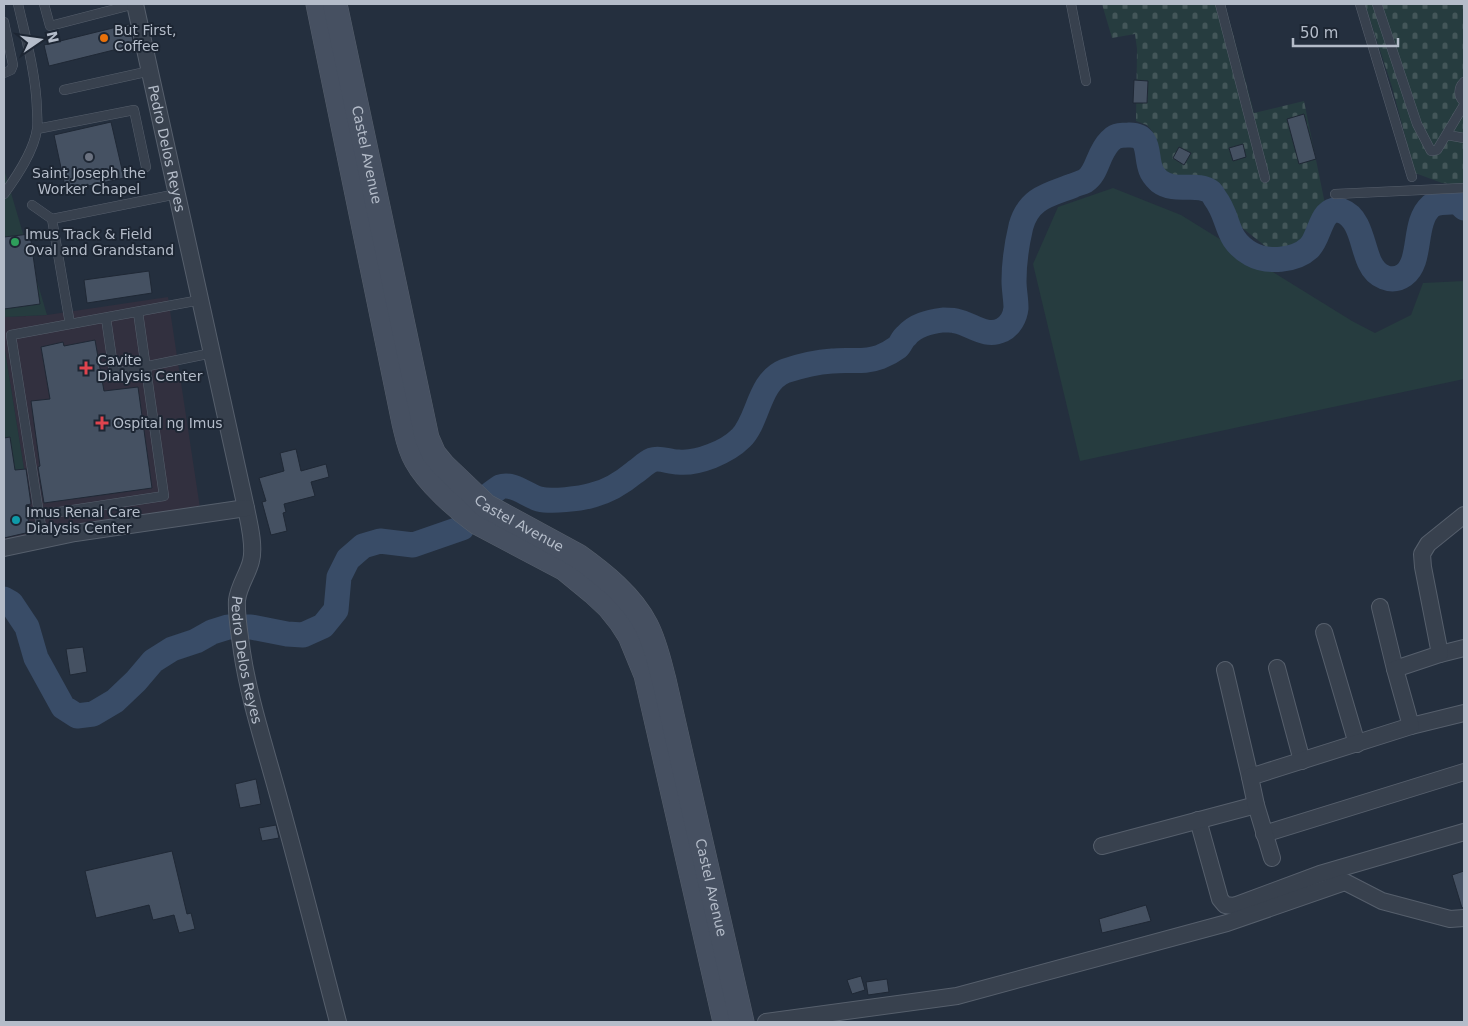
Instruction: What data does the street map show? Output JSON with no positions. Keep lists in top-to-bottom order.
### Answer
{
  "streets": {
    "street": ["Pedro Delos Reyes", "Castel Avenue"]
  },
  "places": {
    "other": [
      "But First, Coffee",
      "Saint Joseph the Worker Chapel",
      "Imus Track & Field Oval and Grandstand",
      "Imus Renal Care Dialysis Center"
    ],
    "health": ["Cavite Dialysis Center", "Ospital ng Imus"]
  },
  "scale_bar": "50 m",
  "north": "right"
}
